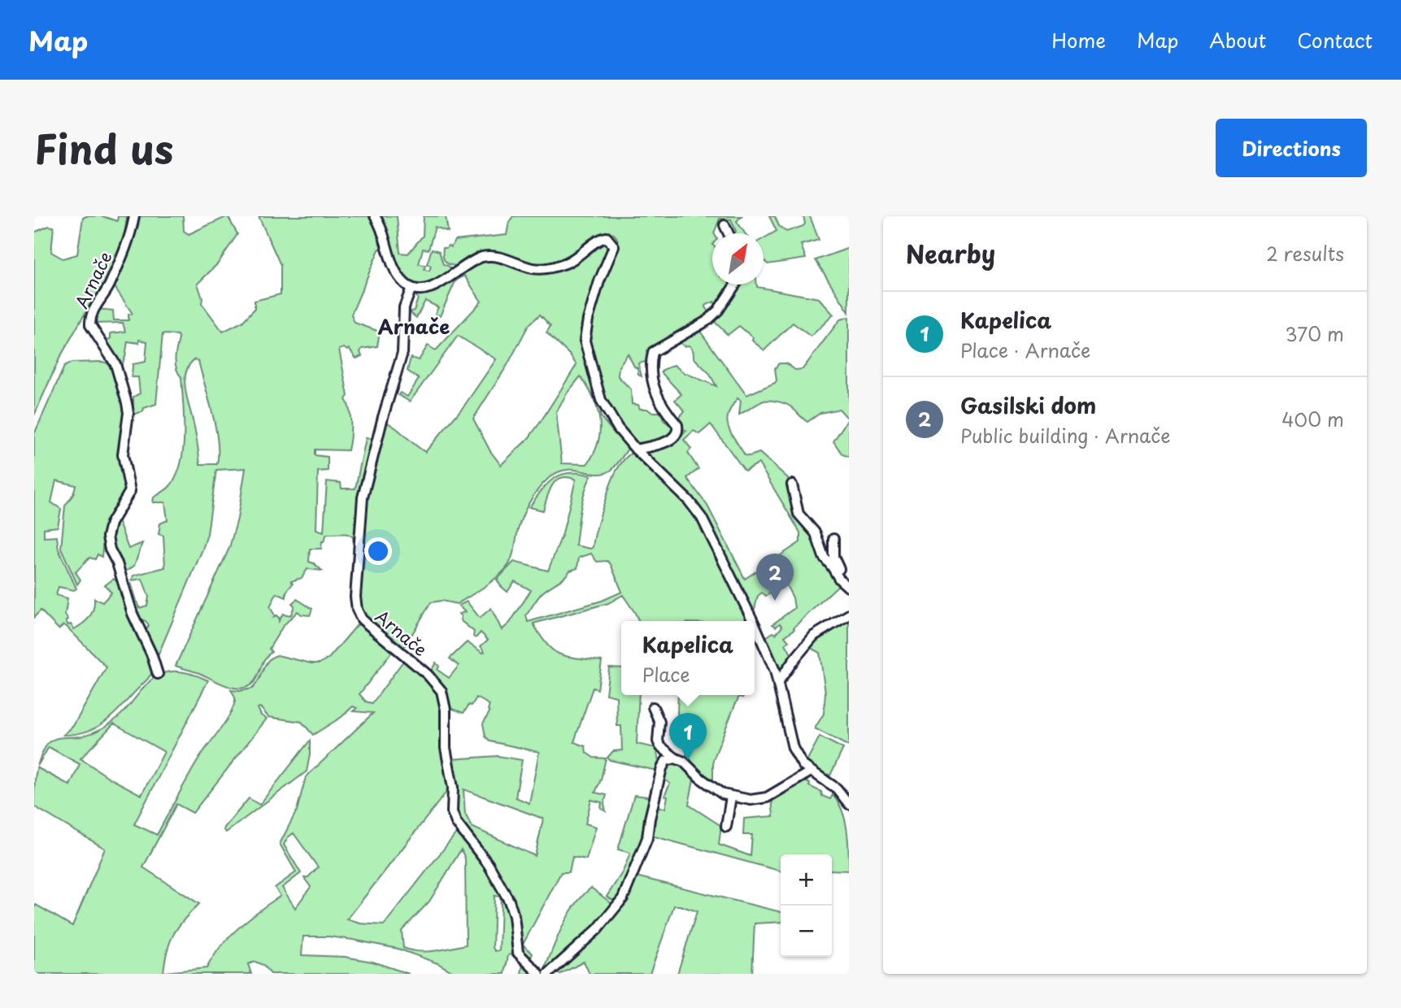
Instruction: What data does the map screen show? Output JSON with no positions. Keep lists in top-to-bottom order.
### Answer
{
  "streets": {
    "street": ["Arnače"]
  },
  "districts": ["Arnače"],
  "north": "top right",
  "page": {
    "header": "Map",
    "nav": [
      "Home",
      "Map",
      "About",
      "Contact"
    ],
    "title": "Find us",
    "buttons": "Directions",
    "heading": ["Nearby", "2 results"],
    "list": [
      {
        "mark": "1",
        "name": "Kapelica",
        "note": "Place · Arnače",
        "value": "370 m"
      },
      {
        "mark": "2",
        "name": "Gasilski dom",
        "note": "Public building · Arnače",
        "value": "400 m"
      }
    ],
    "pins": ["2", "1"],
    "popup": ["Kapelica", "Place"],
    "map_buttons": ["+", "−"]
  }
}
